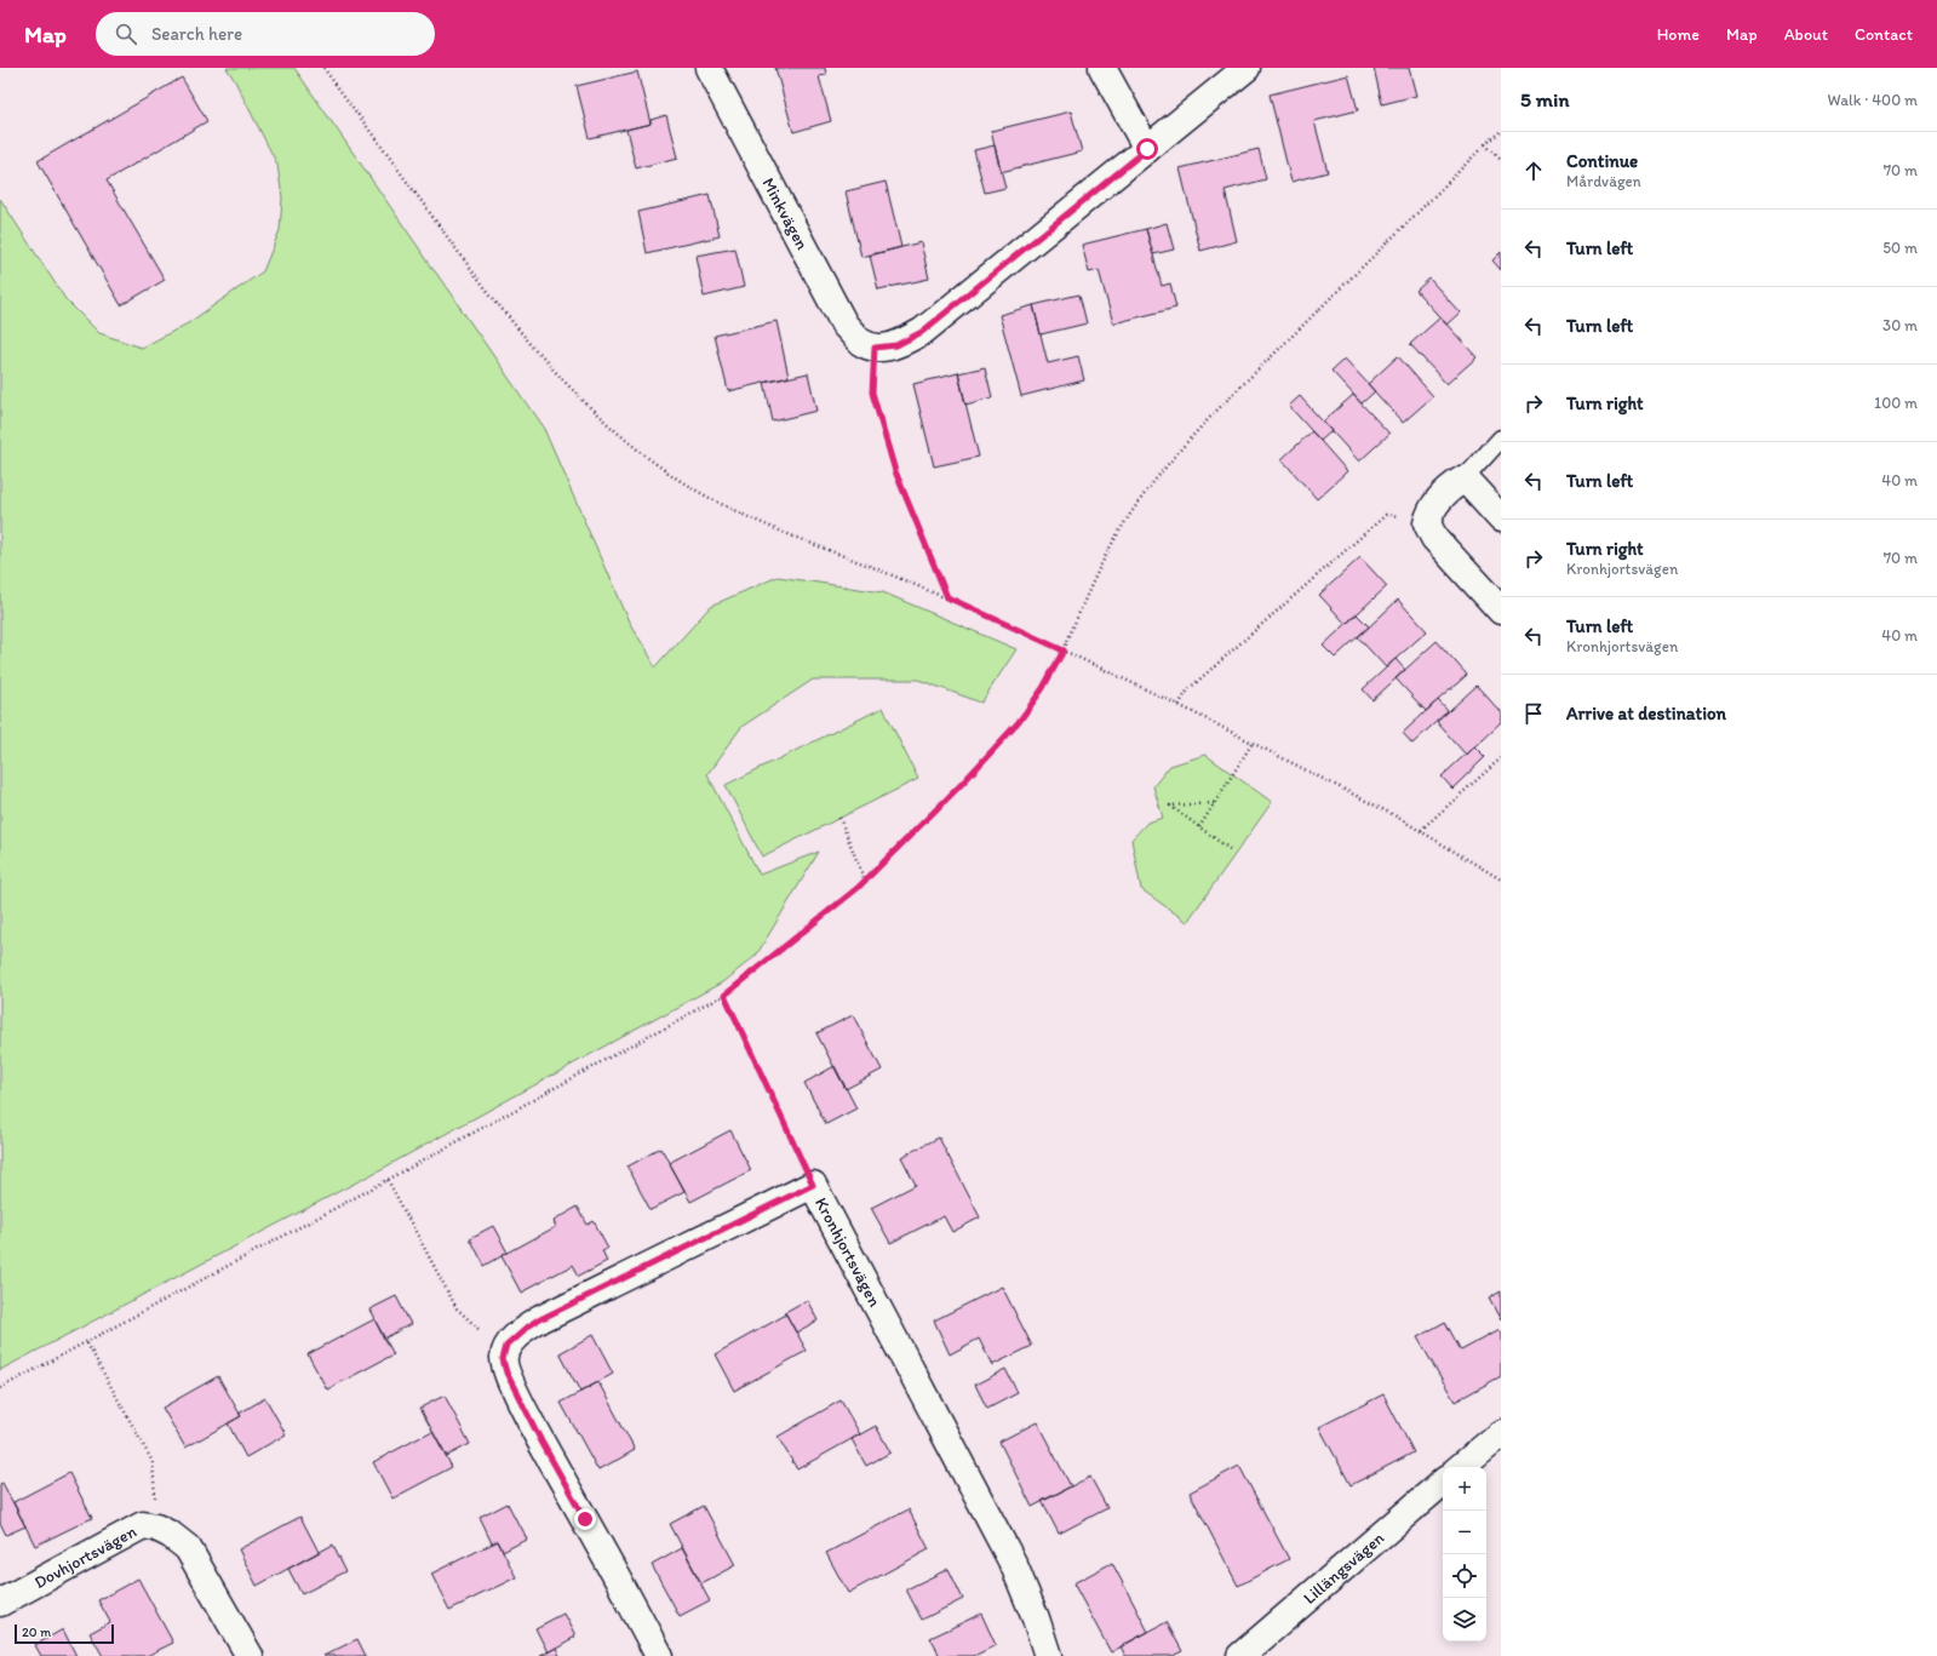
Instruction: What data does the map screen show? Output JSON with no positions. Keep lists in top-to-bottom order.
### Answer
{
  "streets": {
    "street": [
      "Minkvägen",
      "Kronhjortsvägen",
      "Dovhjortsvägen",
      "Lillängsvägen"
    ]
  },
  "scale_bar": "20 m",
  "page": {
    "header": "Map",
    "search": "Search here",
    "nav": [
      "Home",
      "Map",
      "About",
      "Contact"
    ],
    "heading": ["5 min", "Walk · 400 m"],
    "list": [
      ["Continue", "Mårdvägen", "70 m"],
      ["Turn left", "50 m"],
      ["Turn left", "30 m"],
      ["Turn right", "100 m"],
      ["Turn left", "40 m"],
      ["Turn right", "Kronhjortsvägen", "70 m"],
      ["Turn left", "Kronhjortsvägen", "40 m"],
      "Arrive at destination"
    ],
    "map_buttons": ["+", "−"],
    "scale": "20 m"
  }
}
